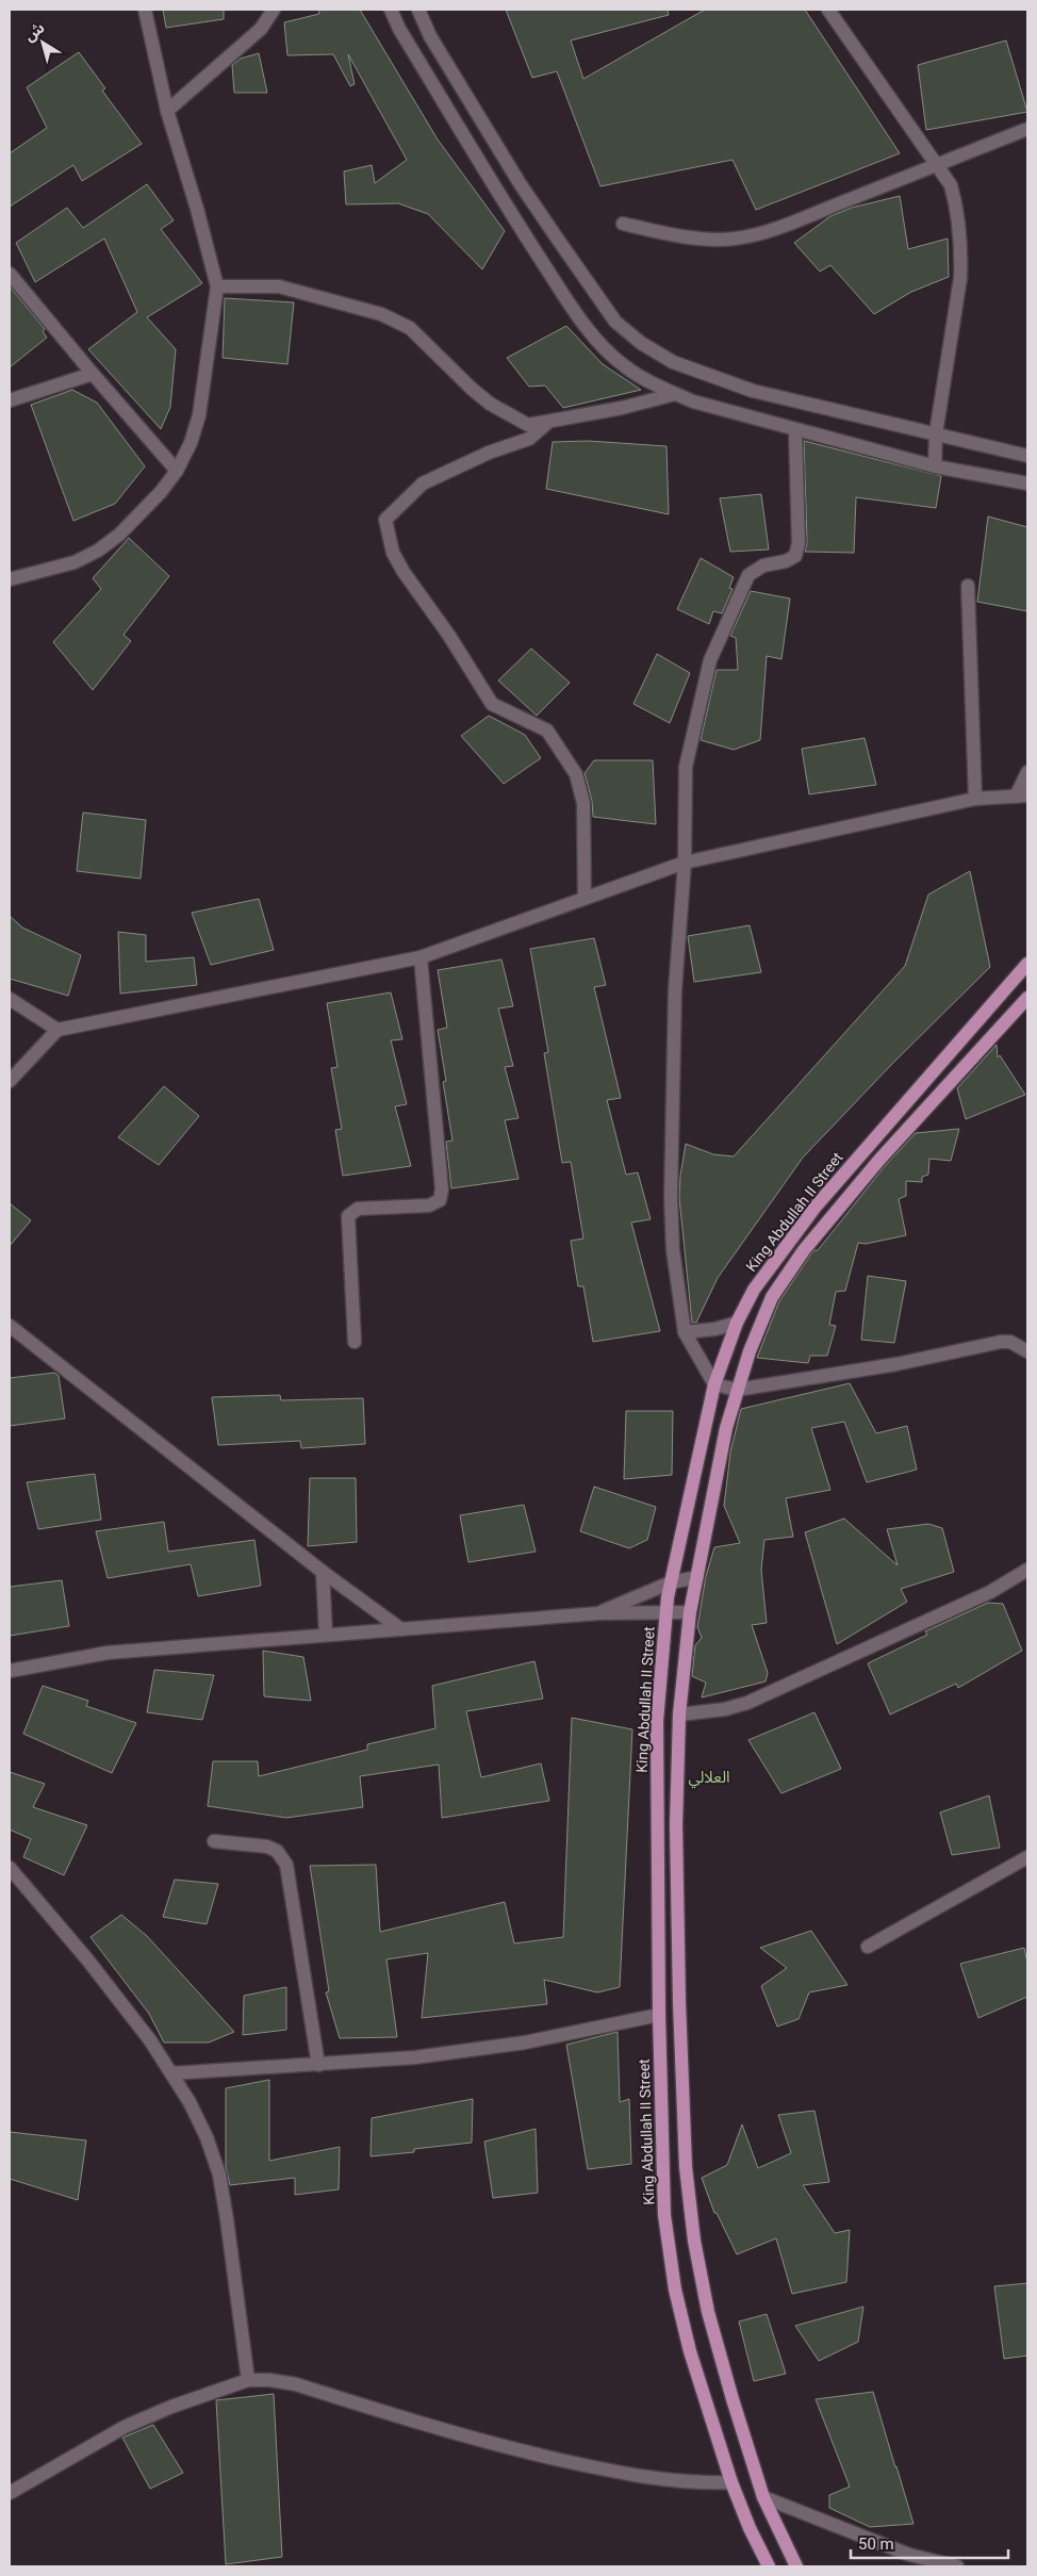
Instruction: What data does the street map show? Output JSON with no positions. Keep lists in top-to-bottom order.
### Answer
{
  "streets": {
    "main road": ["King Abdullah II Street"]
  },
  "districts": ["العلالي"],
  "scale_bar": "50 m",
  "north": "top left"
}
